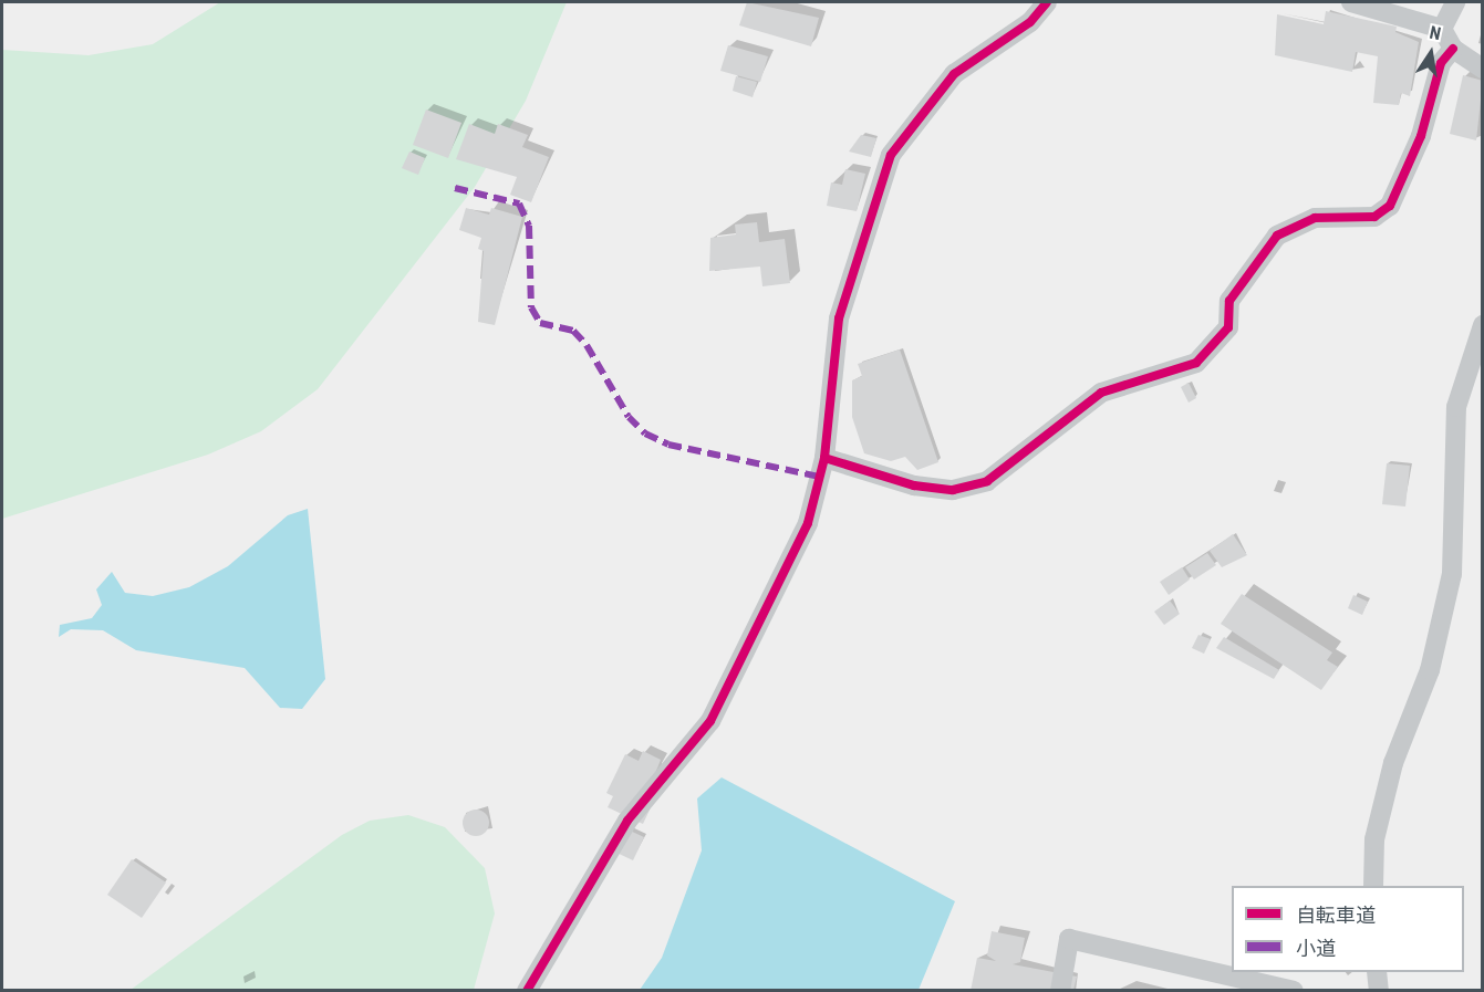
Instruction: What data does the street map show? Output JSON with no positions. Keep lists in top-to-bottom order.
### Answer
{
  "legend": ["自転車道", "小道"],
  "north": "top"
}
